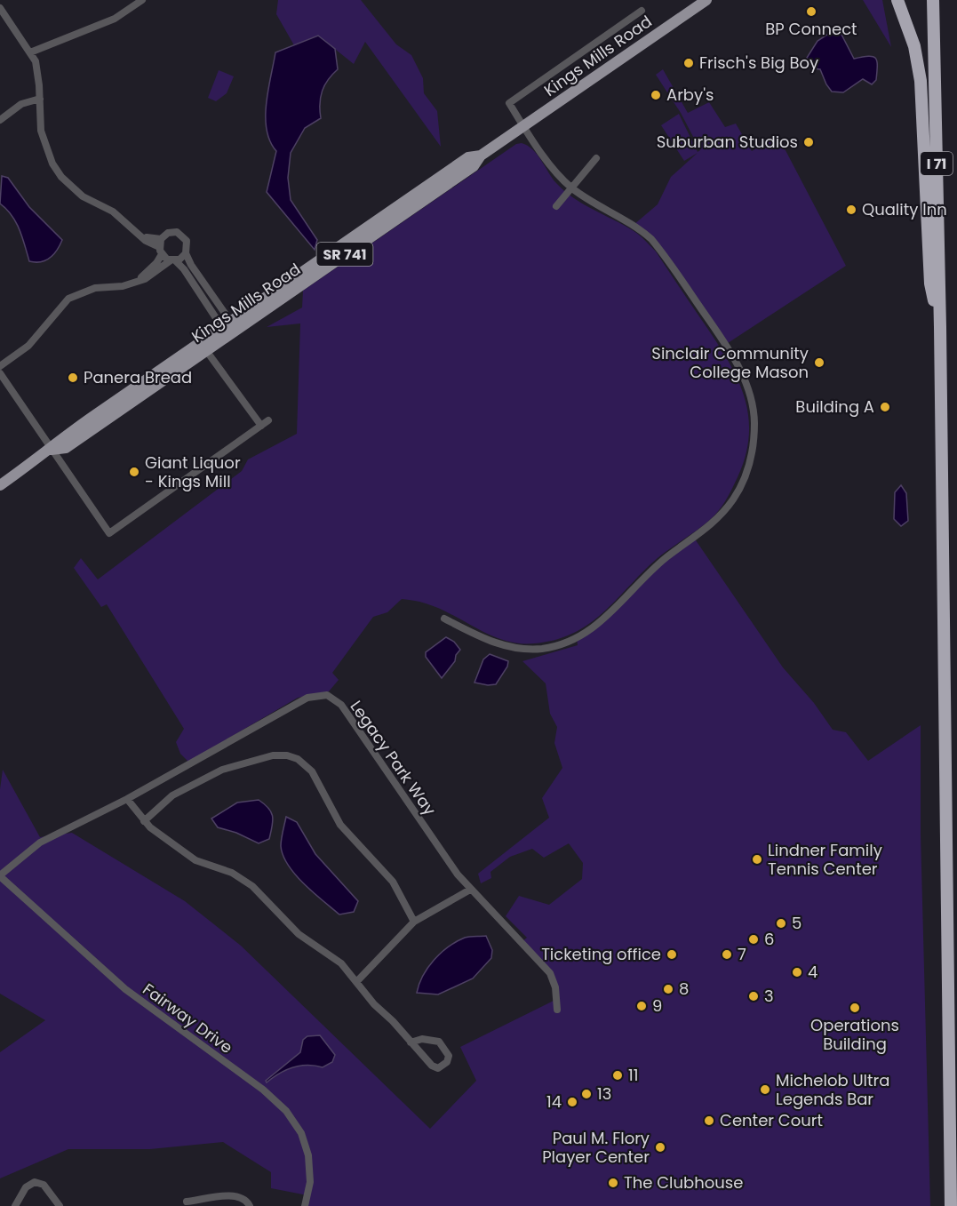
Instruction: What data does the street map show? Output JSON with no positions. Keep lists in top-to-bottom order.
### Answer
{
  "streets": {
    "highway": ["I 71"],
    "main road": ["Kings Mills Road", "SR 741"],
    "street": ["Legacy Park Way", "Fairway Drive"]
  },
  "crossings": [
    ["Legacy Park Way", "Fairway Drive"]
  ],
  "places": [
    "BP Connect",
    "Frisch's Big Boy",
    "Arby's",
    "Suburban Studios",
    "Quality Inn",
    "Sinclair Community College Mason",
    "Panera Bread",
    "Building A",
    "Giant Liquor - Kings Mill",
    "Lindner Family Tennis Center",
    "5",
    "6",
    "Ticketing office",
    "7",
    "4",
    "8",
    "3",
    "9",
    "Operations Building",
    "11",
    "Michelob Ultra Legends Bar",
    "13",
    "14",
    "Center Court",
    "Paul M. Flory Player Center",
    "The Clubhouse"
  ]
}
